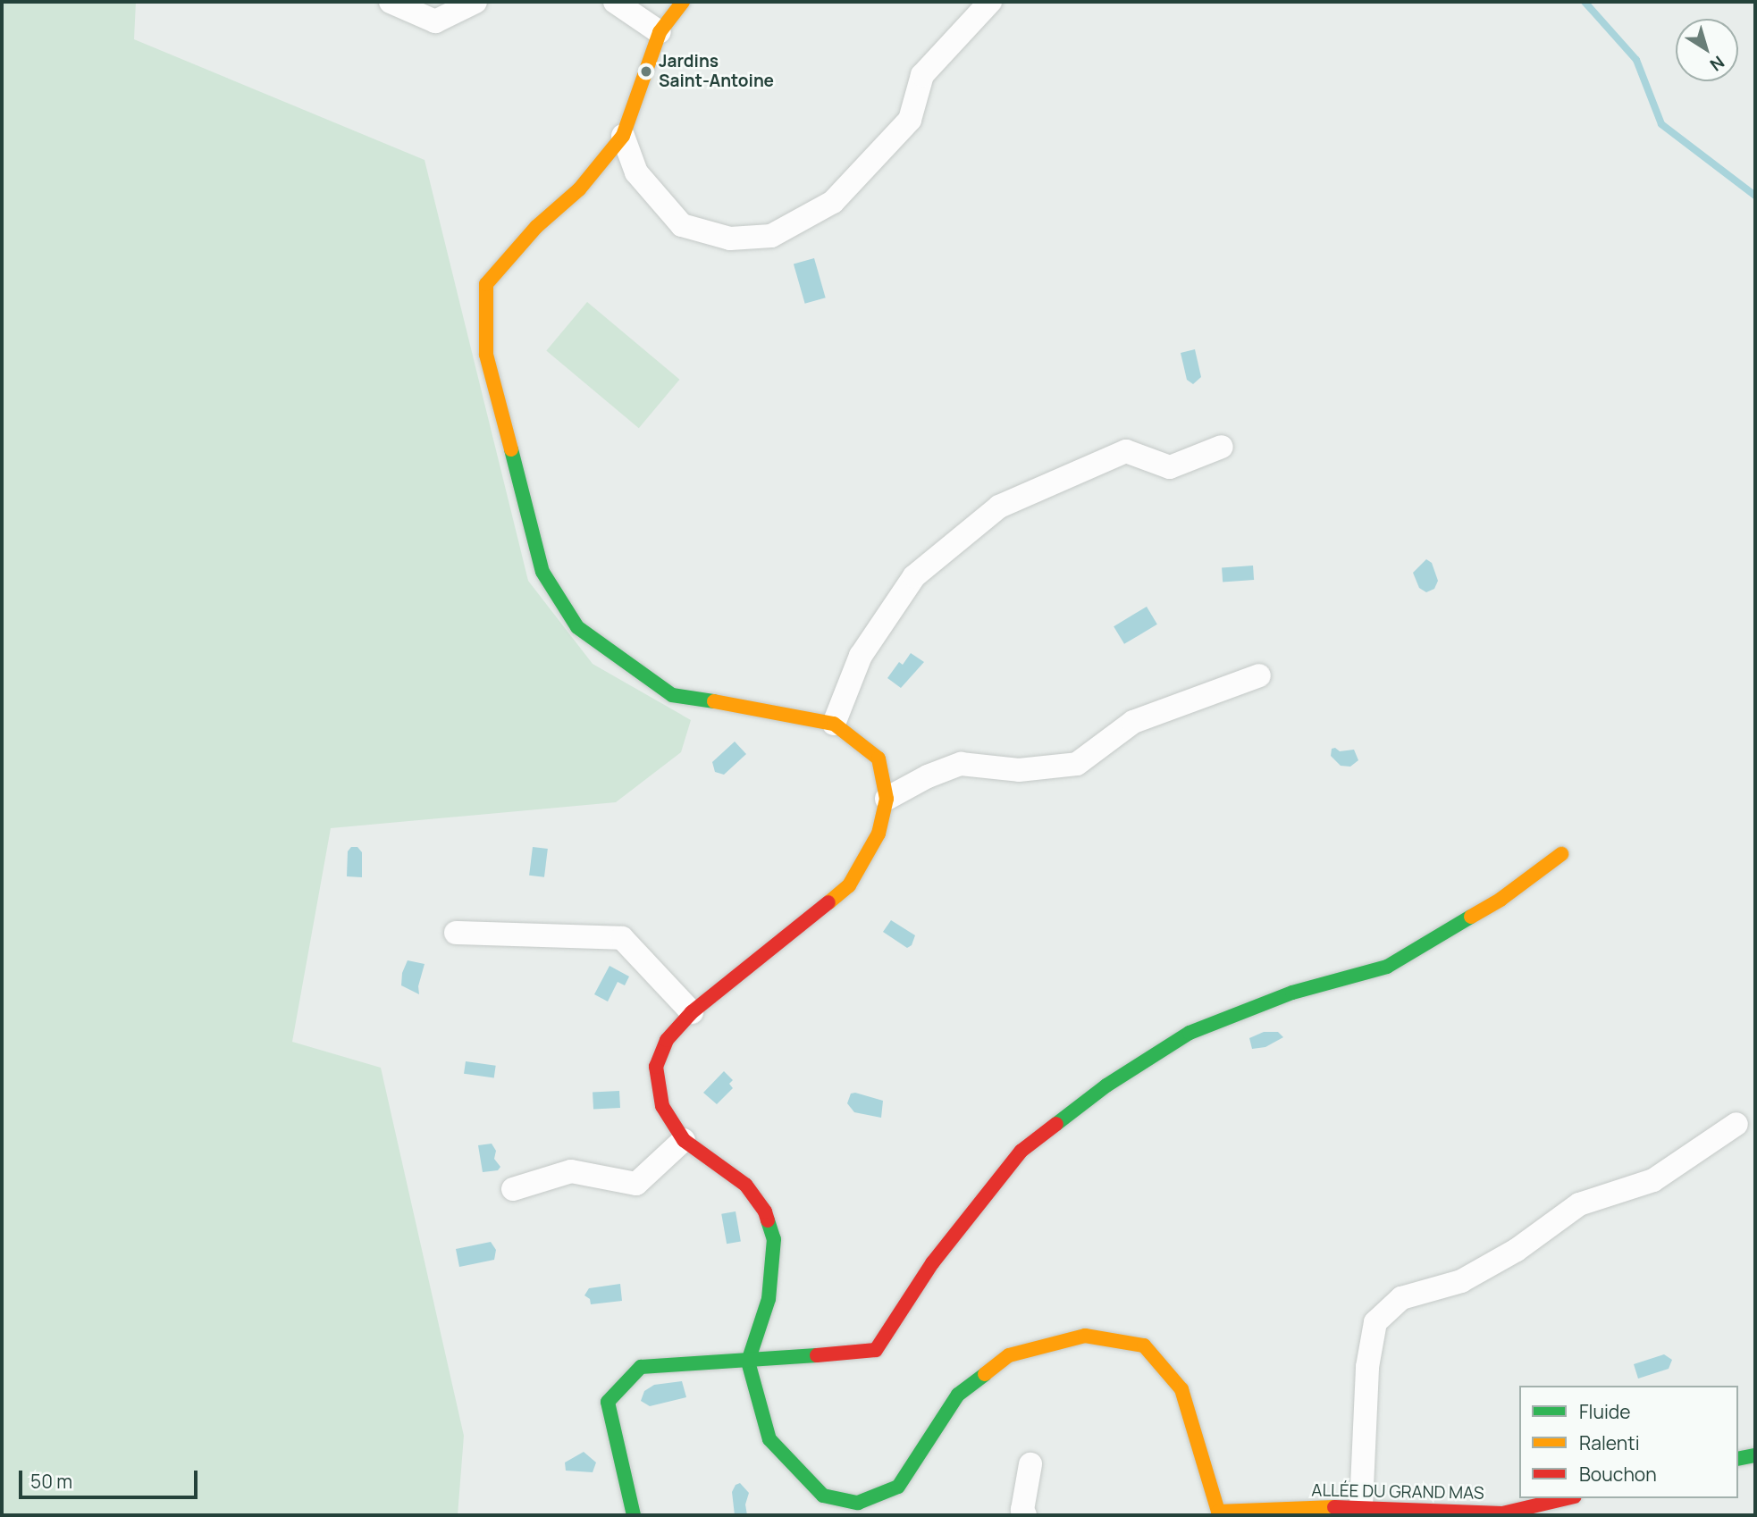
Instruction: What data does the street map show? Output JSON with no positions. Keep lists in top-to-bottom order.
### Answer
{
  "streets": {
    "street": ["ALLÉE DU GRAND MAS"]
  },
  "places": ["Jardins Saint-Antoine"],
  "legend": ["Fluide", "Ralenti", "Bouchon"],
  "scale_bar": "50 m",
  "north": "bottom right"
}
